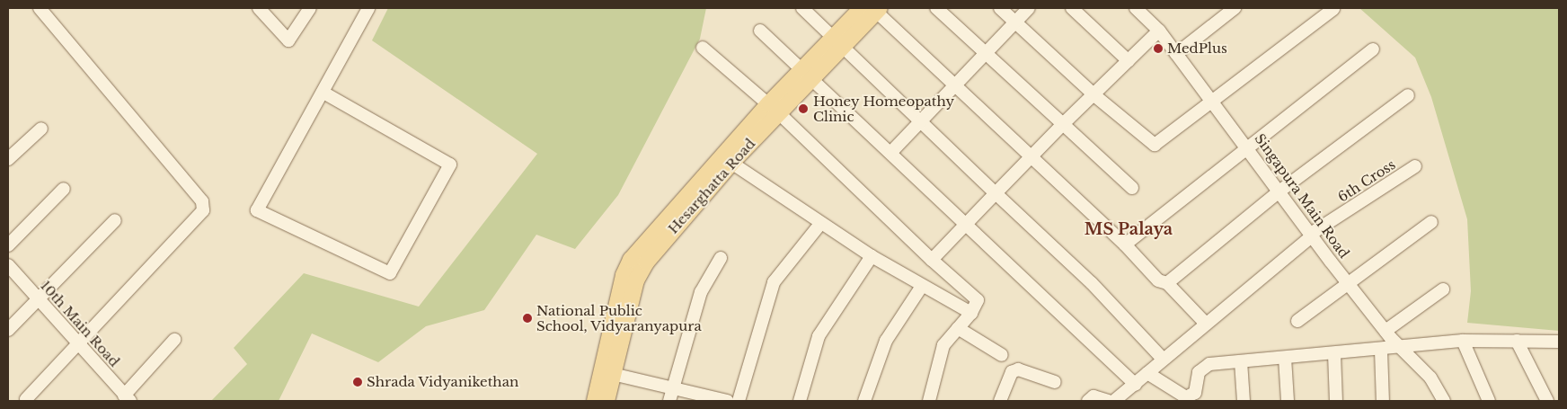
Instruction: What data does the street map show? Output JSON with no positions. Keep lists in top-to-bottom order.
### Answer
{
  "streets": {
    "main road": ["Hesarghatta Road"],
    "street": ["6th Cross", "Singapura Main Road", "10th Main Road"]
  },
  "crossings": [
    ["6th Cross", "Singapura Main Road"]
  ],
  "districts": ["MS Palaya"],
  "places": [
    "MedPlus",
    "Honey Homeopathy Clinic",
    "National Public School, Vidyaranyapura",
    "Shrada Vidyanikethan"
  ]
}
